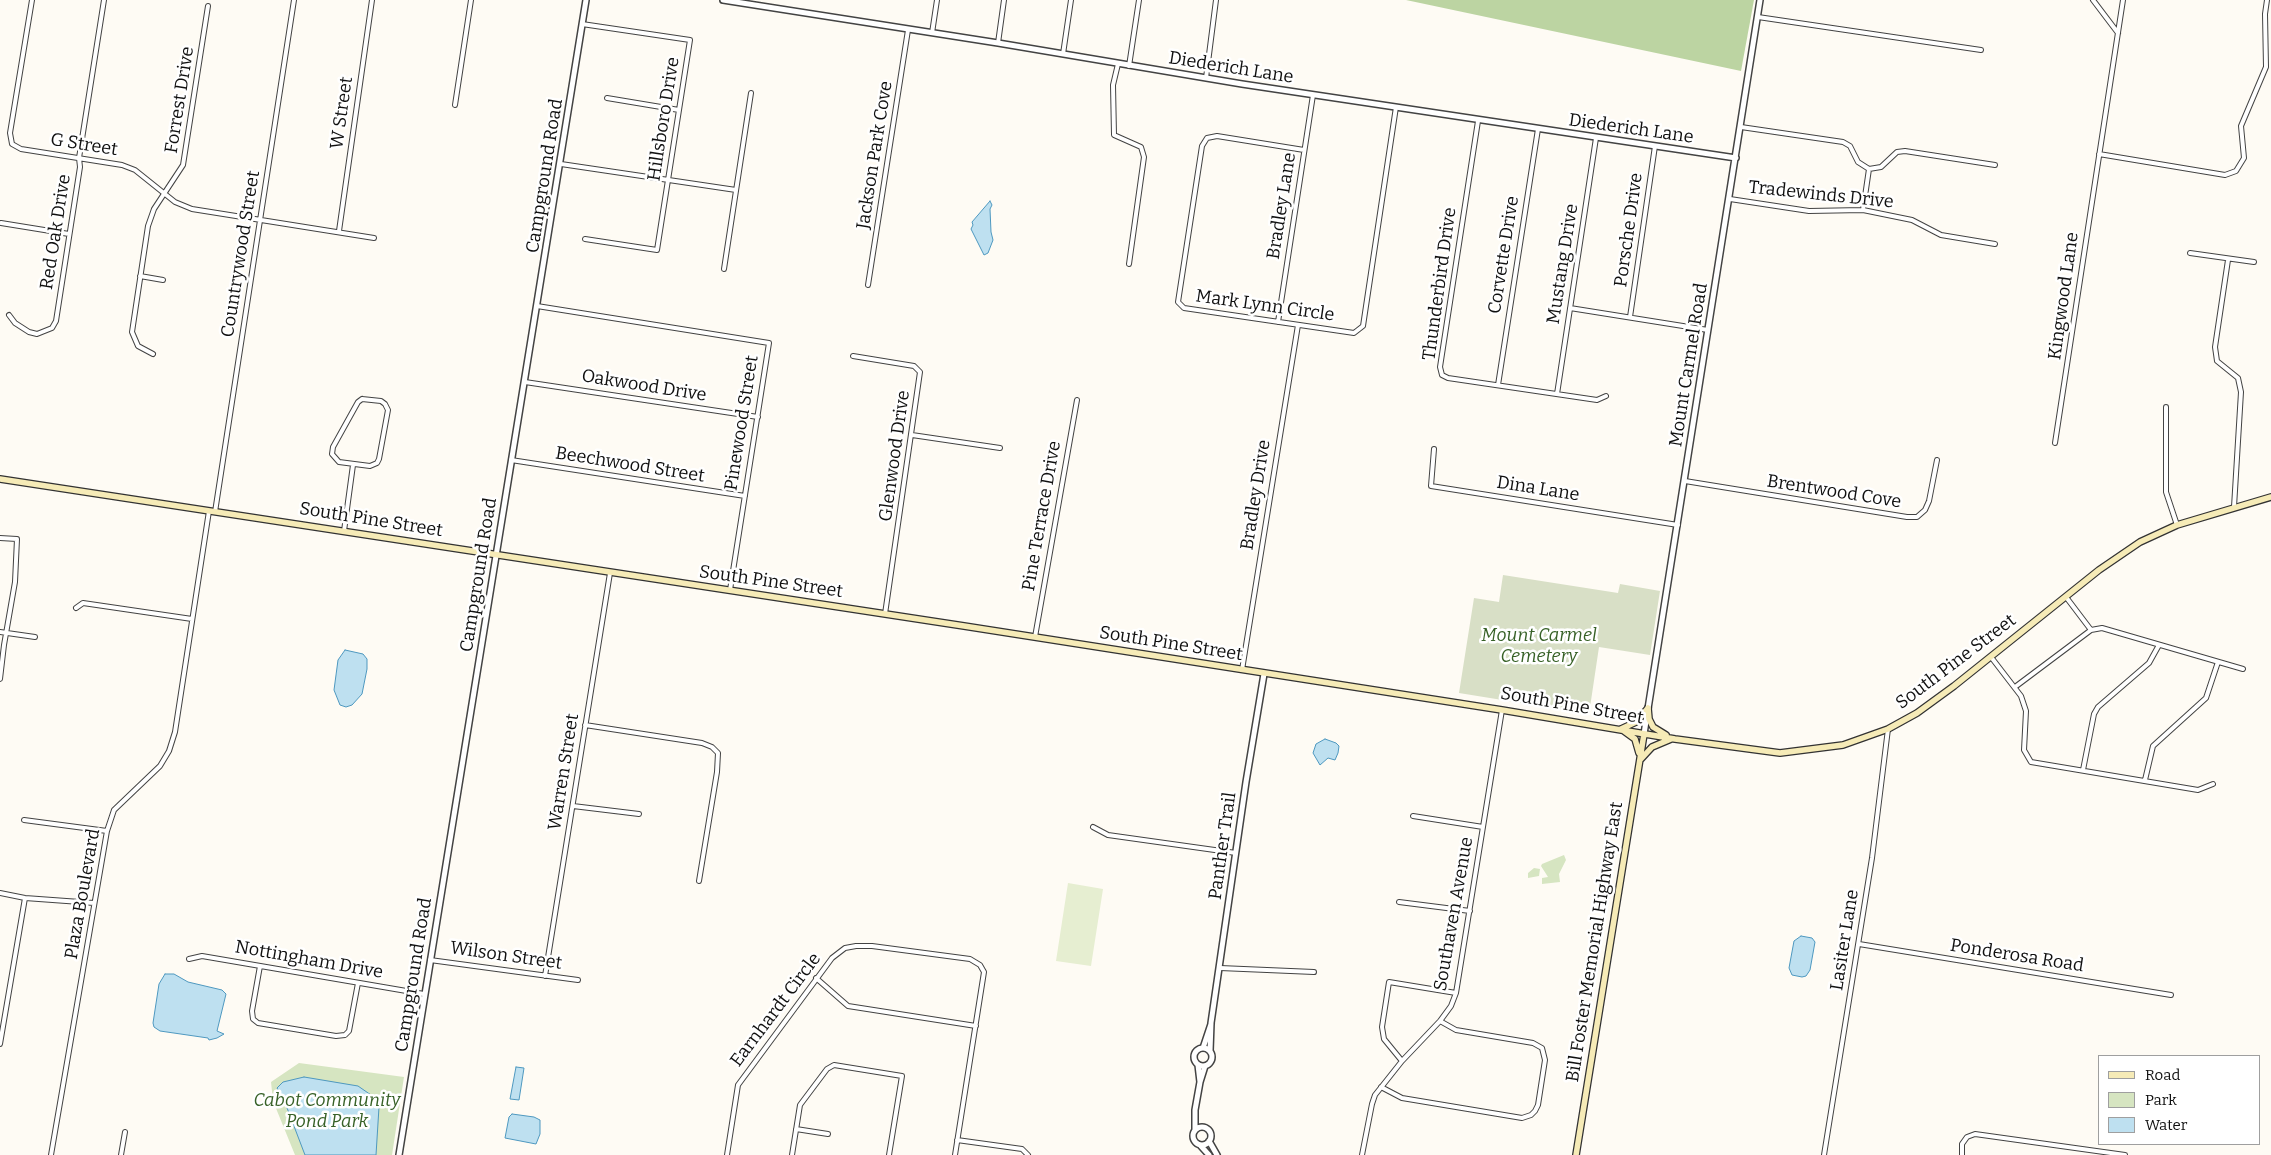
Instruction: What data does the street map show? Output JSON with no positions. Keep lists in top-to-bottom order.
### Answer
{
  "streets": {
    "main road": ["South Pine Street", "Bill Foster Memorial Highway East"],
    "street": [
      "Diederich Lane",
      "Forrest Drive",
      "W Street",
      "Hillsboro Drive",
      "G Street",
      "Jackson Park Cove",
      "Campground Road",
      "Tradewinds Drive",
      "Bradley Lane",
      "Porsche Drive",
      "Red Oak Drive",
      "Countrywood Street",
      "Corvette Drive",
      "Mustang Drive",
      "Thunderbird Drive",
      "Kingwood Lane",
      "Mark Lynn Circle",
      "Mount Carmel Road",
      "Oakwood Drive",
      "Pinewood Street",
      "Glenwood Drive",
      "Beechwood Street",
      "Dina Lane",
      "Brentwood Cove",
      "Bradley Drive",
      "Pine Terrace Drive",
      "Warren Street",
      "Panther Trail",
      "Plaza Boulevard",
      "Southaven Avenue",
      "Lasiter Lane",
      "Wilson Street",
      "Ponderosa Road",
      "Nottingham Drive",
      "Earnhardt Circle"
    ]
  },
  "crossings": [
    ["Diederich Lane", "Jackson Park Cove"],
    ["Diederich Lane", "Bradley Lane"],
    ["Diederich Lane", "Porsche Drive"],
    ["Diederich Lane", "Corvette Drive"],
    ["Diederich Lane", "Mustang Drive"],
    ["Diederich Lane", "Thunderbird Drive"],
    ["Diederich Lane", "Mark Lynn Circle"],
    ["Diederich Lane", "Mount Carmel Road"],
    ["Forrest Drive", "G Street"],
    ["W Street", "G Street"],
    ["Hillsboro Drive", "Campground Road"],
    ["G Street", "Red Oak Drive"],
    ["G Street", "Countrywood Street"],
    ["Campground Road", "Oakwood Drive"],
    ["Campground Road", "Pinewood Street"],
    ["Campground Road", "Beechwood Street"],
    ["Campground Road", "South Pine Street"],
    ["Campground Road", "Wilson Street"],
    ["Campground Road", "Nottingham Drive"],
    ["Tradewinds Drive", "Mount Carmel Road"],
    ["Bradley Lane", "Mark Lynn Circle"],
    ["Countrywood Street", "South Pine Street"],
    ["Countrywood Street", "Plaza Boulevard"],
    ["Corvette Drive", "Thunderbird Drive"],
    ["Mustang Drive", "Thunderbird Drive"],
    ["Mark Lynn Circle", "Bradley Drive"],
    ["Mount Carmel Road", "Dina Lane"],
    ["Mount Carmel Road", "Brentwood Cove"],
    ["Mount Carmel Road", "South Pine Street"],
    ["Mount Carmel Road", "Bill Foster Memorial Highway East"],
    ["Oakwood Drive", "Pinewood Street"],
    ["Pinewood Street", "Beechwood Street"],
    ["Pinewood Street", "South Pine Street"],
    ["Glenwood Drive", "South Pine Street"],
    ["Bradley Drive", "South Pine Street"],
    ["Pine Terrace Drive", "South Pine Street"],
    ["South Pine Street", "Warren Street"],
    ["South Pine Street", "Panther Trail"],
    ["South Pine Street", "Plaza Boulevard"],
    ["South Pine Street", "Southaven Avenue"],
    ["South Pine Street", "Lasiter Lane"],
    ["South Pine Street", "Bill Foster Memorial Highway East"],
    ["Warren Street", "Wilson Street"],
    ["Lasiter Lane", "Ponderosa Road"]
  ],
  "parks": ["Mount Carmel Cemetery", "Cabot Community Pond Park"],
  "legend": ["Road", "Park", "Water"]
}
